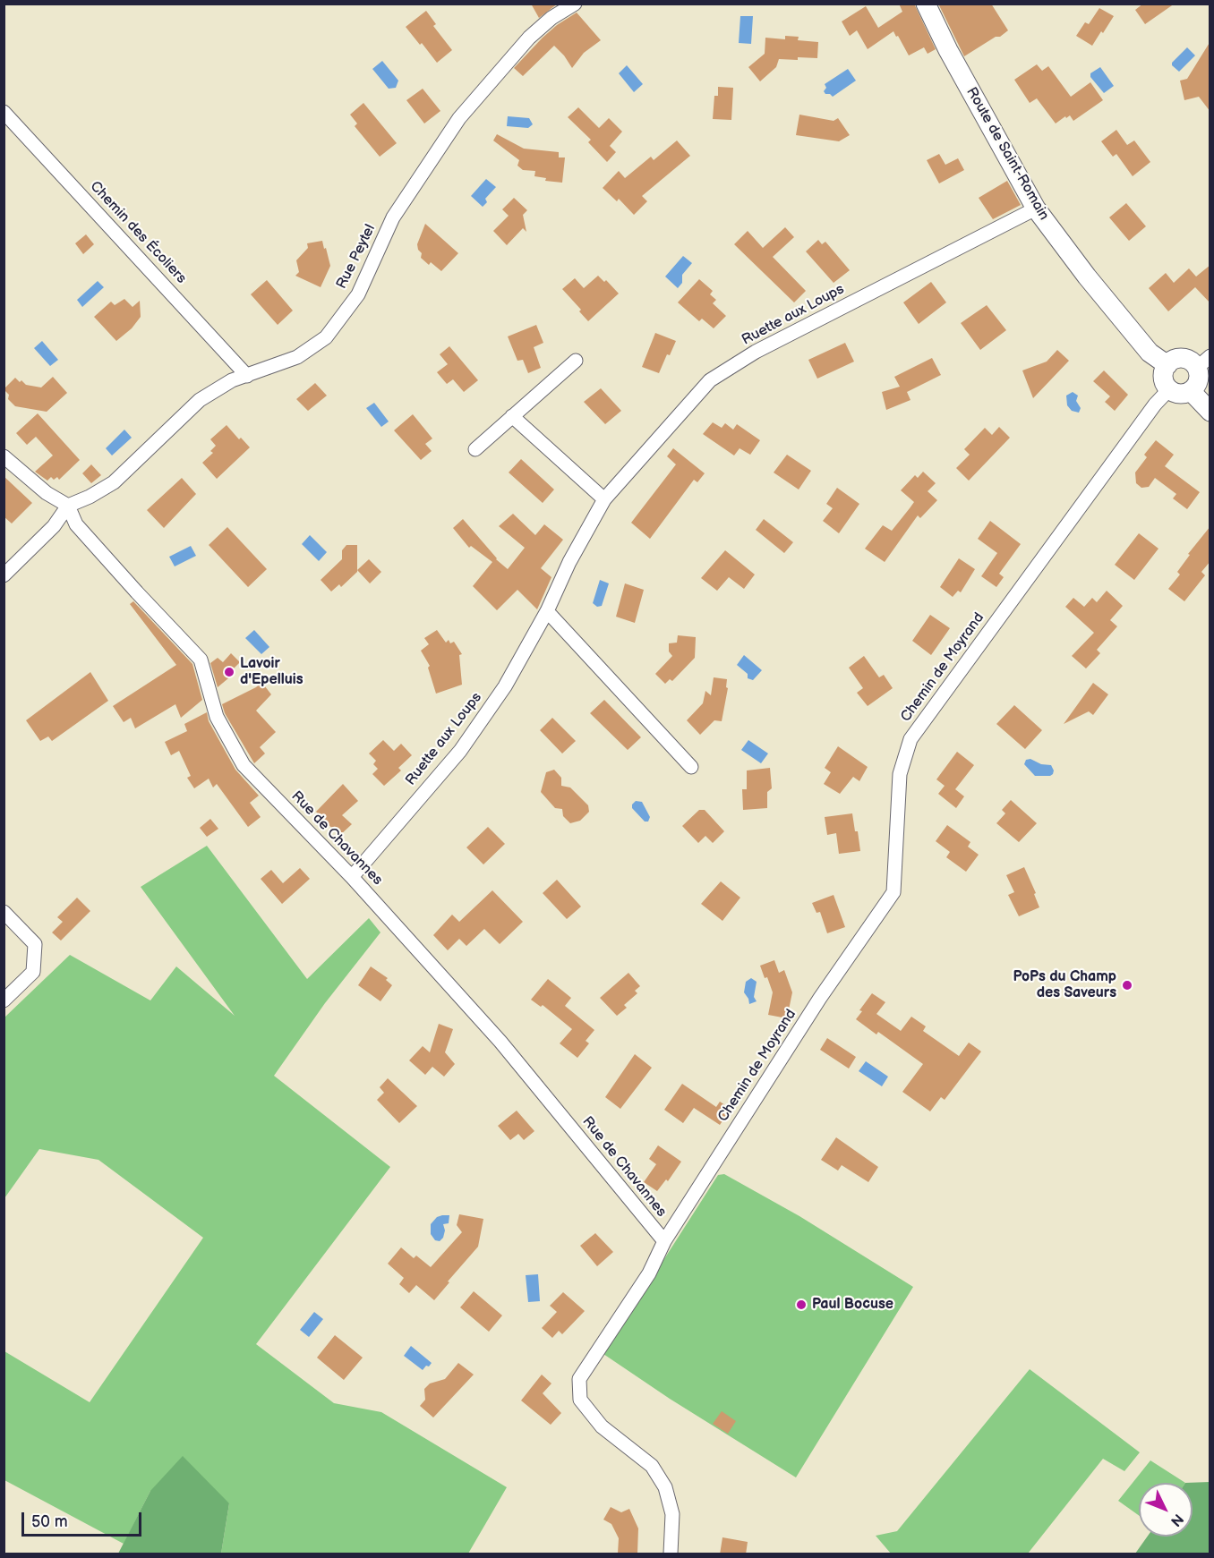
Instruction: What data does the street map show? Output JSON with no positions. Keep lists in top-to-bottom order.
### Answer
{
  "streets": {
    "main road": ["Route de Saint-Romain"],
    "street": [
      "Chemin des Écoliers",
      "Rue Peytel",
      "Ruette aux Loups",
      "Chemin de Moyrand",
      "Rue de Chavannes"
    ]
  },
  "crossings": [
    ["Route de Saint-Romain", "Ruette aux Loups"],
    ["Route de Saint-Romain", "Chemin de Moyrand"],
    ["Chemin des Écoliers", "Rue Peytel"],
    ["Rue Peytel", "Rue de Chavannes"],
    ["Ruette aux Loups", "Rue de Chavannes"],
    ["Chemin de Moyrand", "Rue de Chavannes"]
  ],
  "places": ["Lavoir d'Epelluis", "PoPs du Champ des Saveurs", "Paul Bocuse"],
  "scale_bar": "50 m",
  "north": "bottom right"
}
